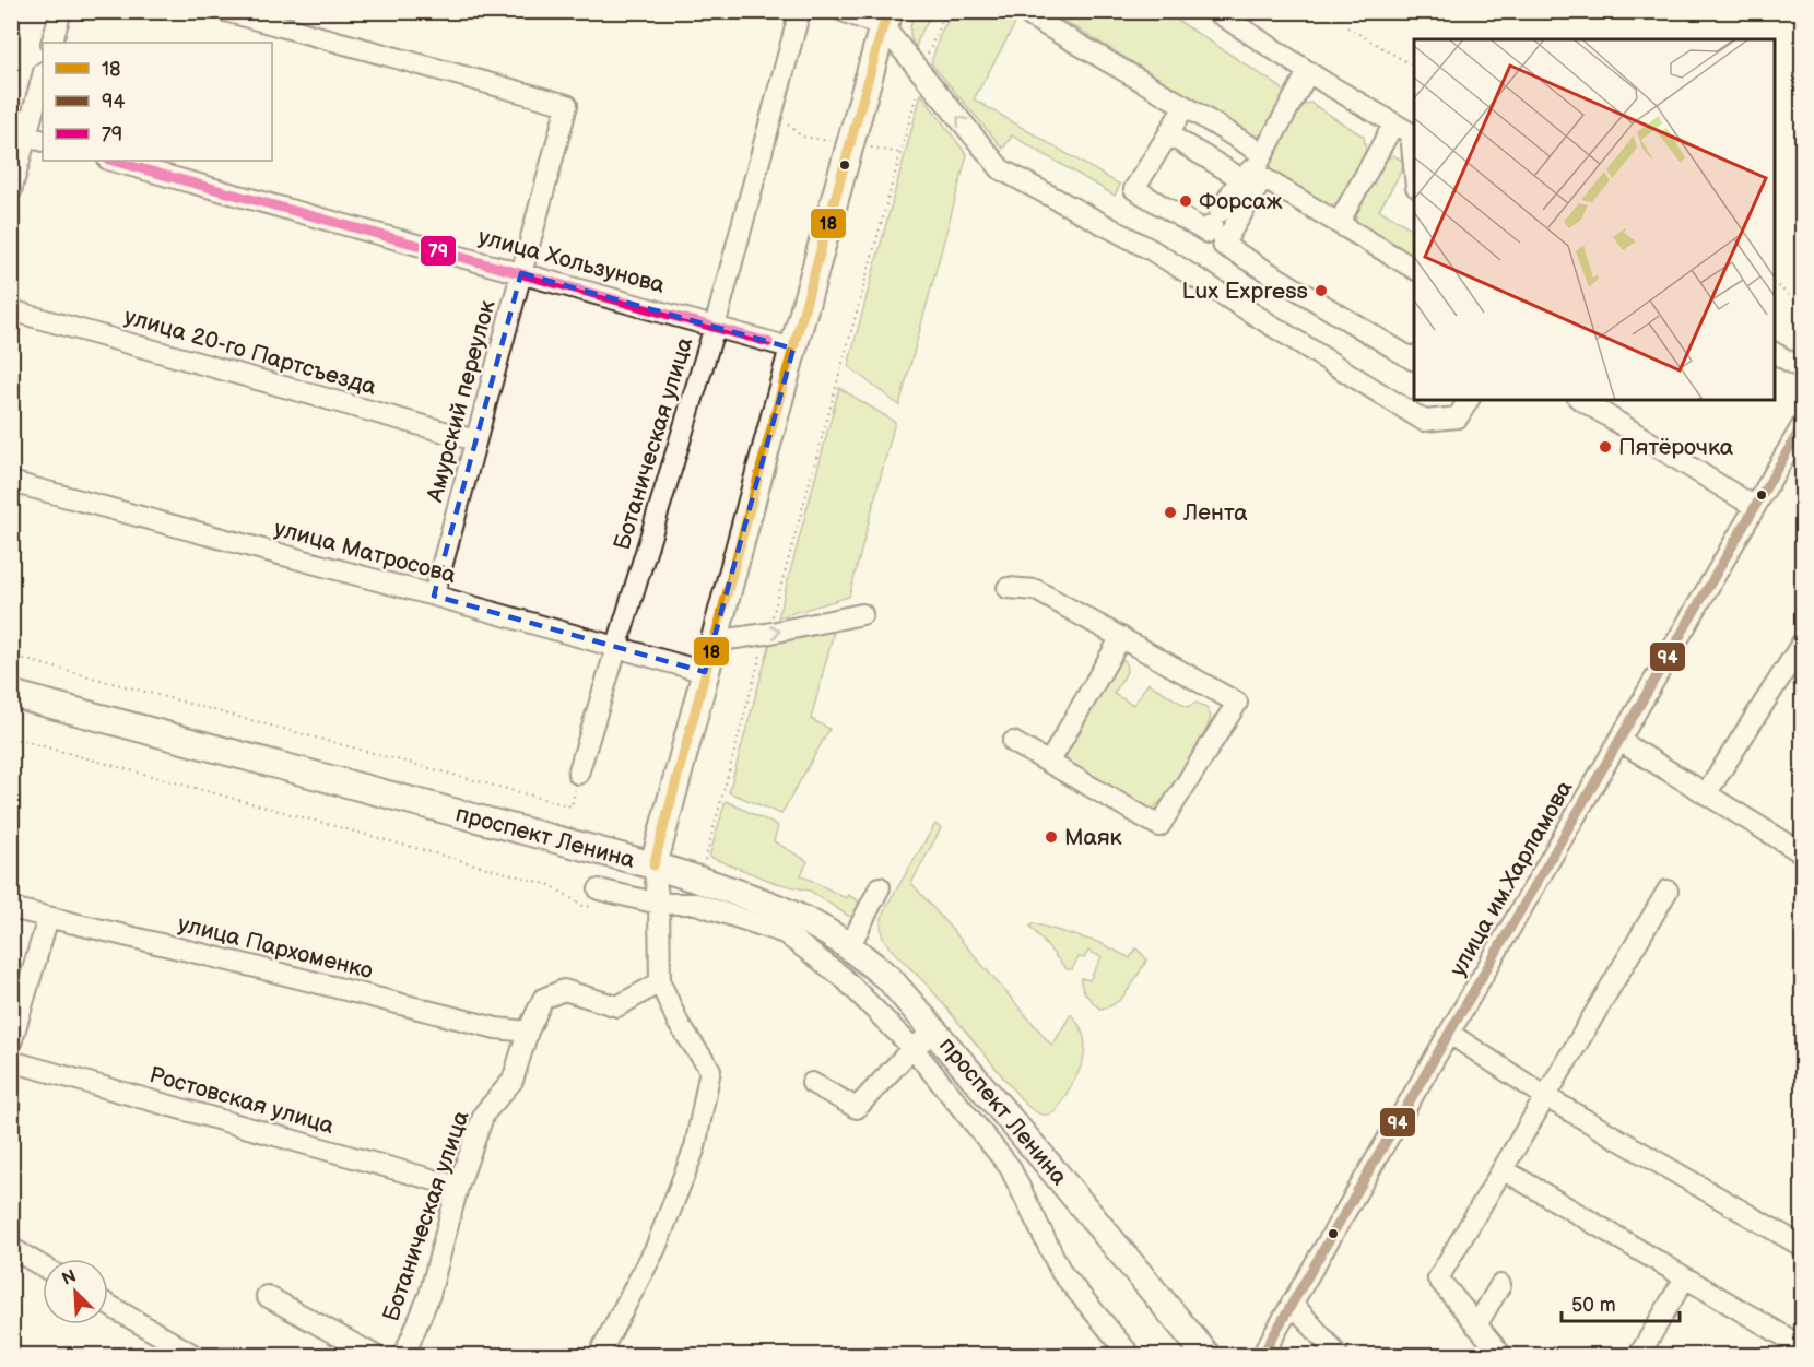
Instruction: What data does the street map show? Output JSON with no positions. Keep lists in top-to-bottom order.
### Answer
{
  "streets": {
    "main road": ["проспект Ленина"],
    "street": [
      "улица Хользунова",
      "улица 20-го Партсъезда",
      "Амурский переулок",
      "Ботаническая улица",
      "улица Матросова",
      "улица им.Харламова",
      "улица Пархоменко",
      "Ростовская улица"
    ]
  },
  "crossings": [
    ["улица Хользунова", "Амурский переулок"],
    ["улица Хользунова", "Ботаническая улица"],
    ["улица 20-го Партсъезда", "Амурский переулок"],
    ["Амурский переулок", "улица Матросова"],
    ["Ботаническая улица", "улица Матросова"],
    ["Ботаническая улица", "улица Пархоменко"],
    ["Ботаническая улица", "Ростовская улица"]
  ],
  "places": [
    "Форсаж",
    "Lux Express",
    "Пятёрочка",
    "Лента",
    "Маяк"
  ],
  "lines": ["transit line 18", "transit line 79", "transit line 94"],
  "legend": ["18", "94", "79"],
  "scale_bar": "50 m",
  "north": "top left"
}
